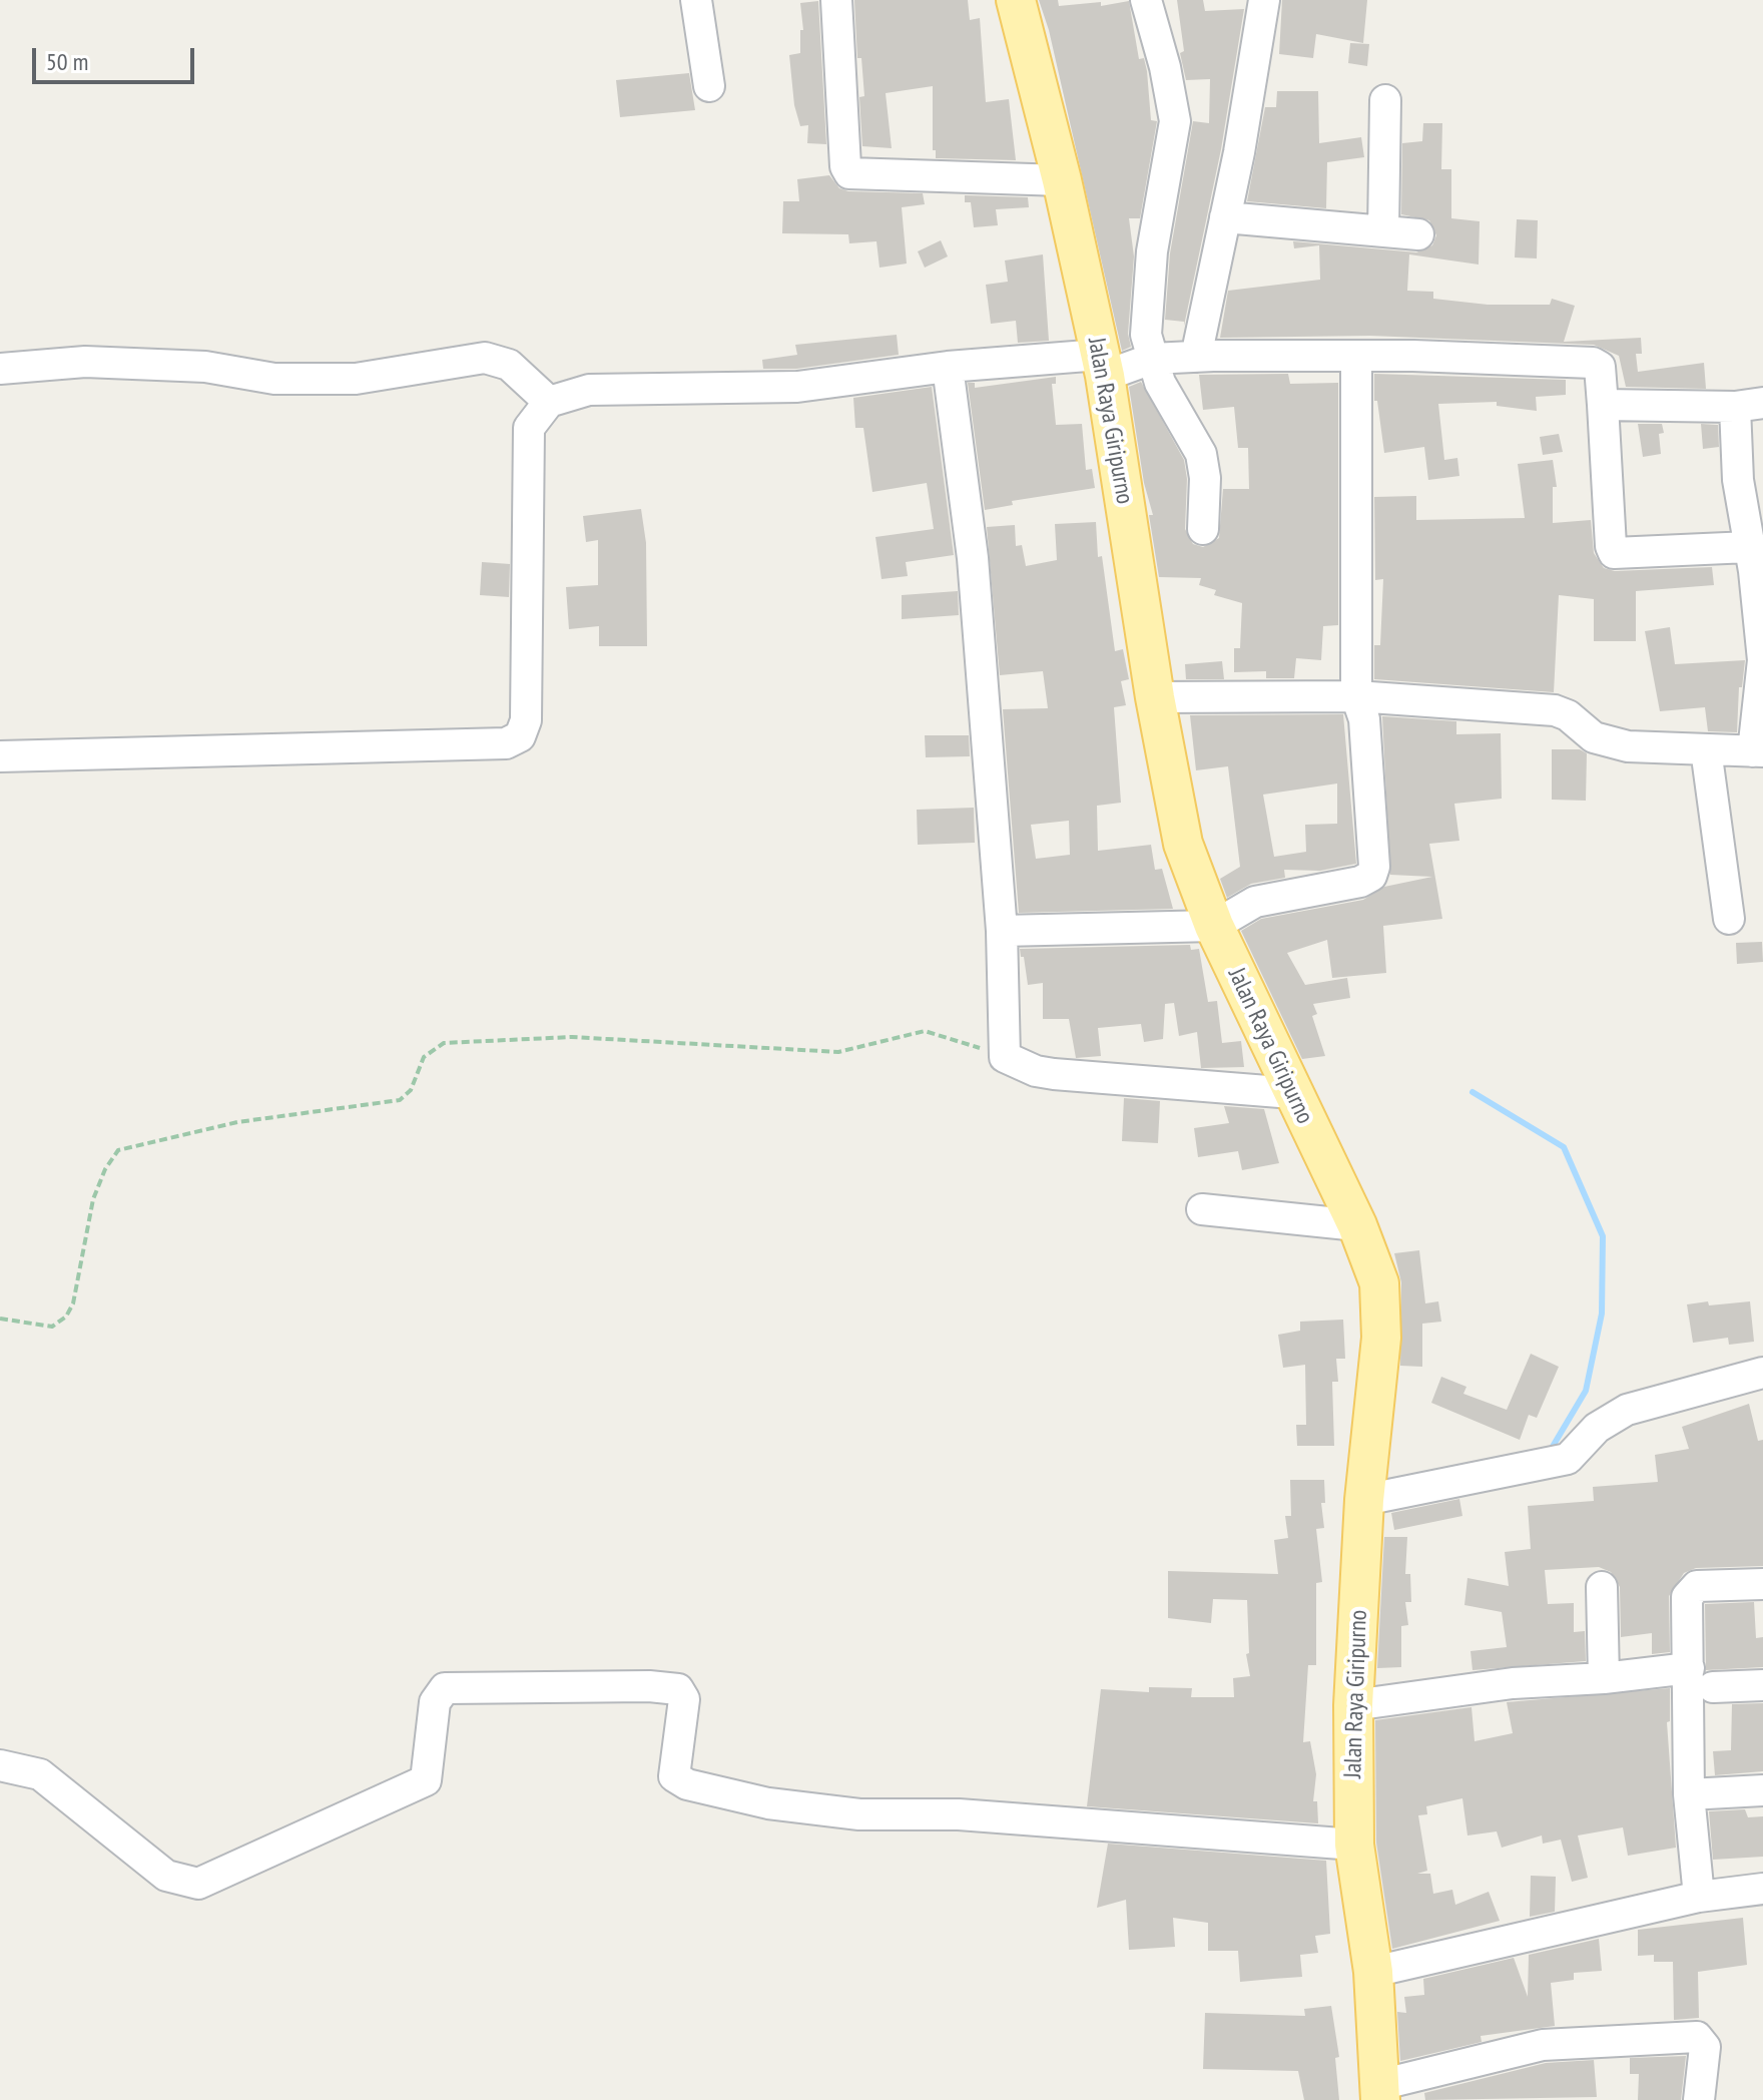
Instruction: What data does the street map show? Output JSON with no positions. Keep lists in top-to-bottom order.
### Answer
{
  "streets": {
    "main road": ["Jalan Raya Giripurno"]
  },
  "scale_bar": "50 m"
}
